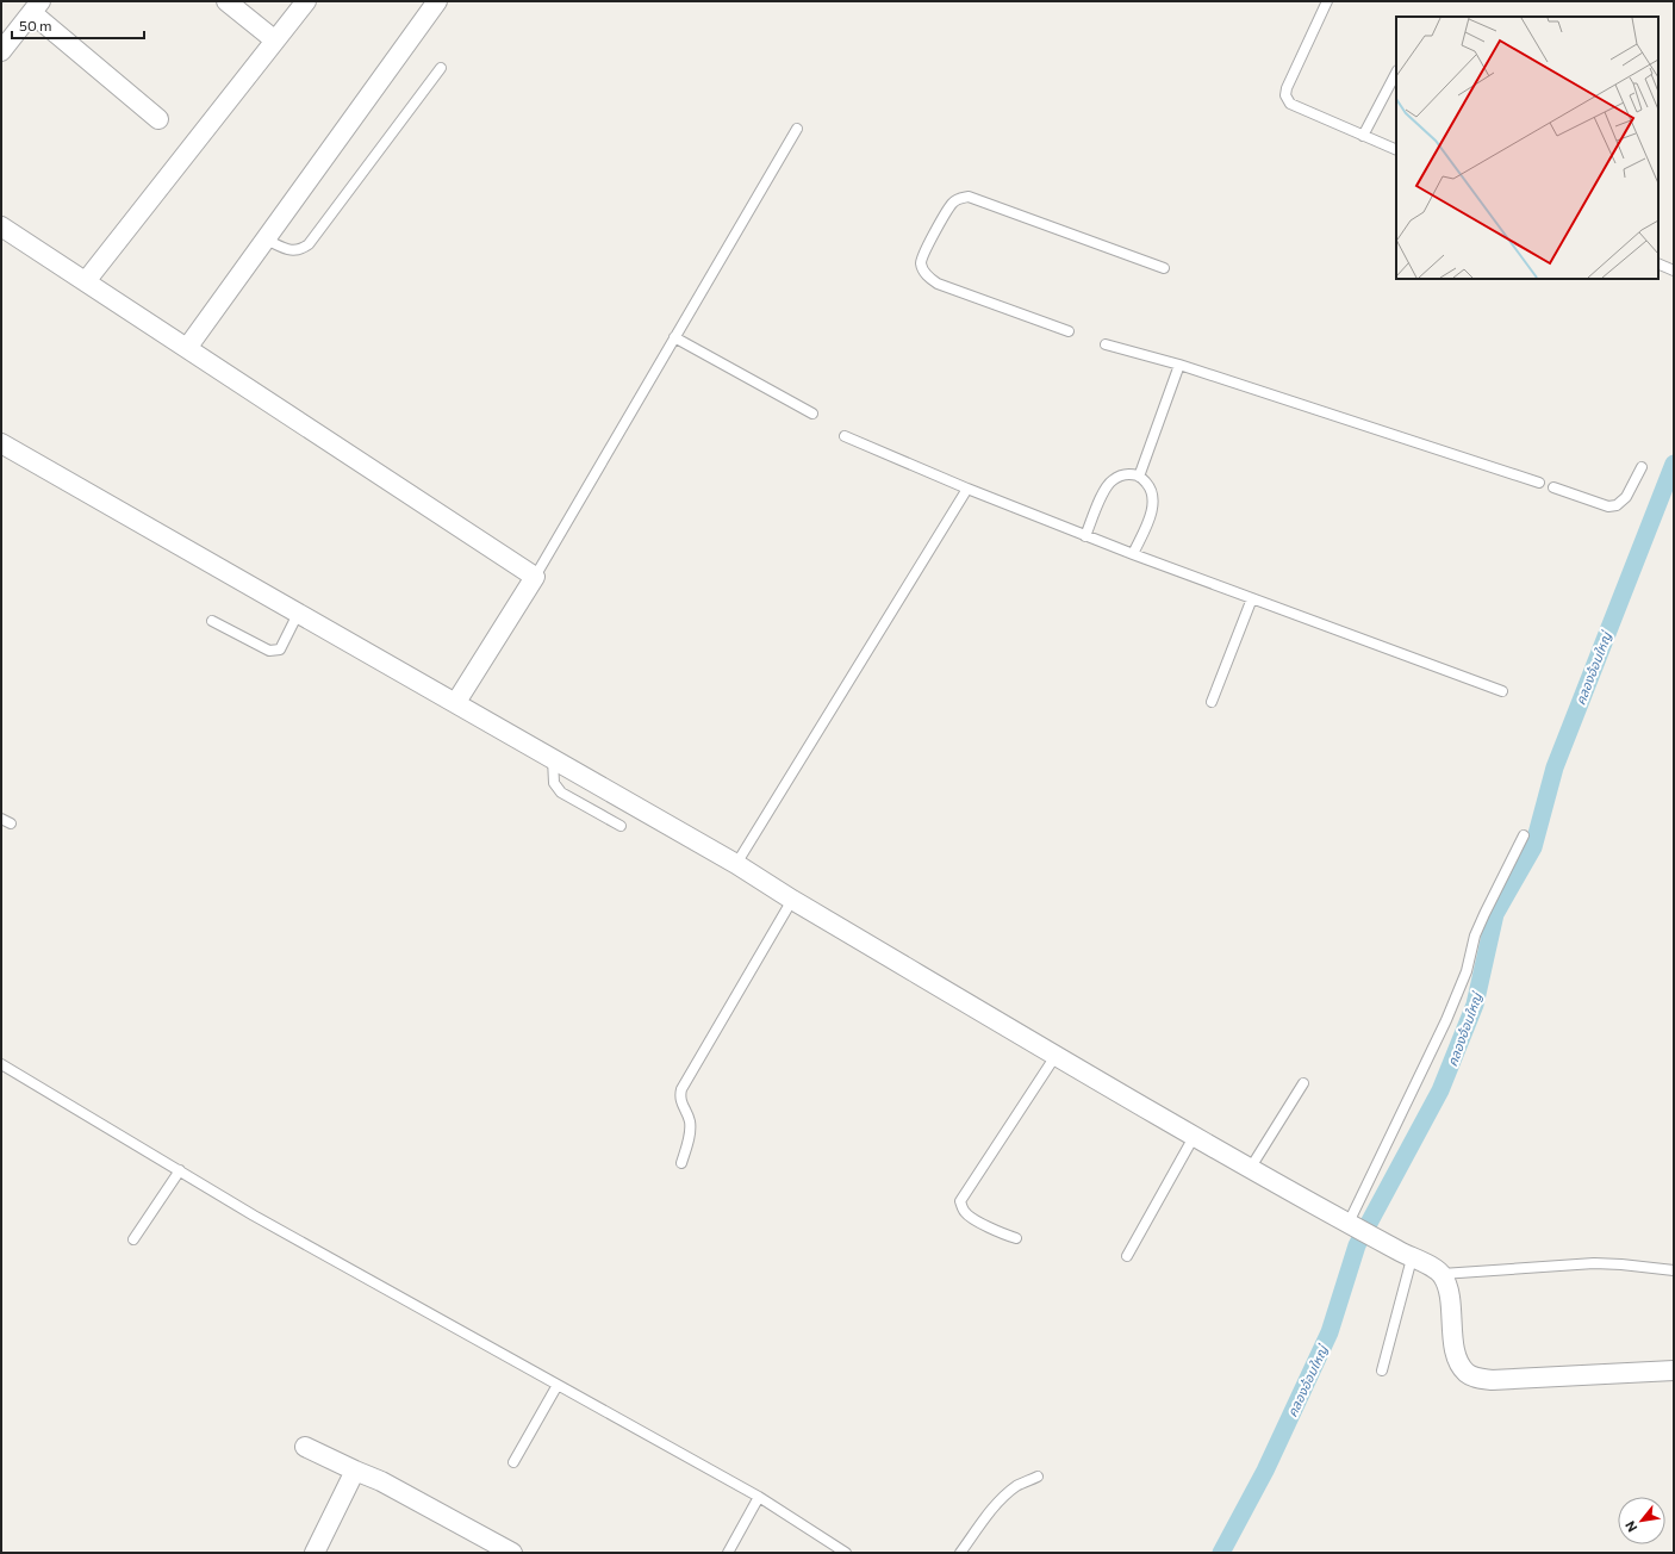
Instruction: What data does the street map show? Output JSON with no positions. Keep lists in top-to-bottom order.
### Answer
{
  "water": ["คลองอ้อมใหญ่"],
  "scale_bar": "50 m",
  "north": "bottom left"
}
